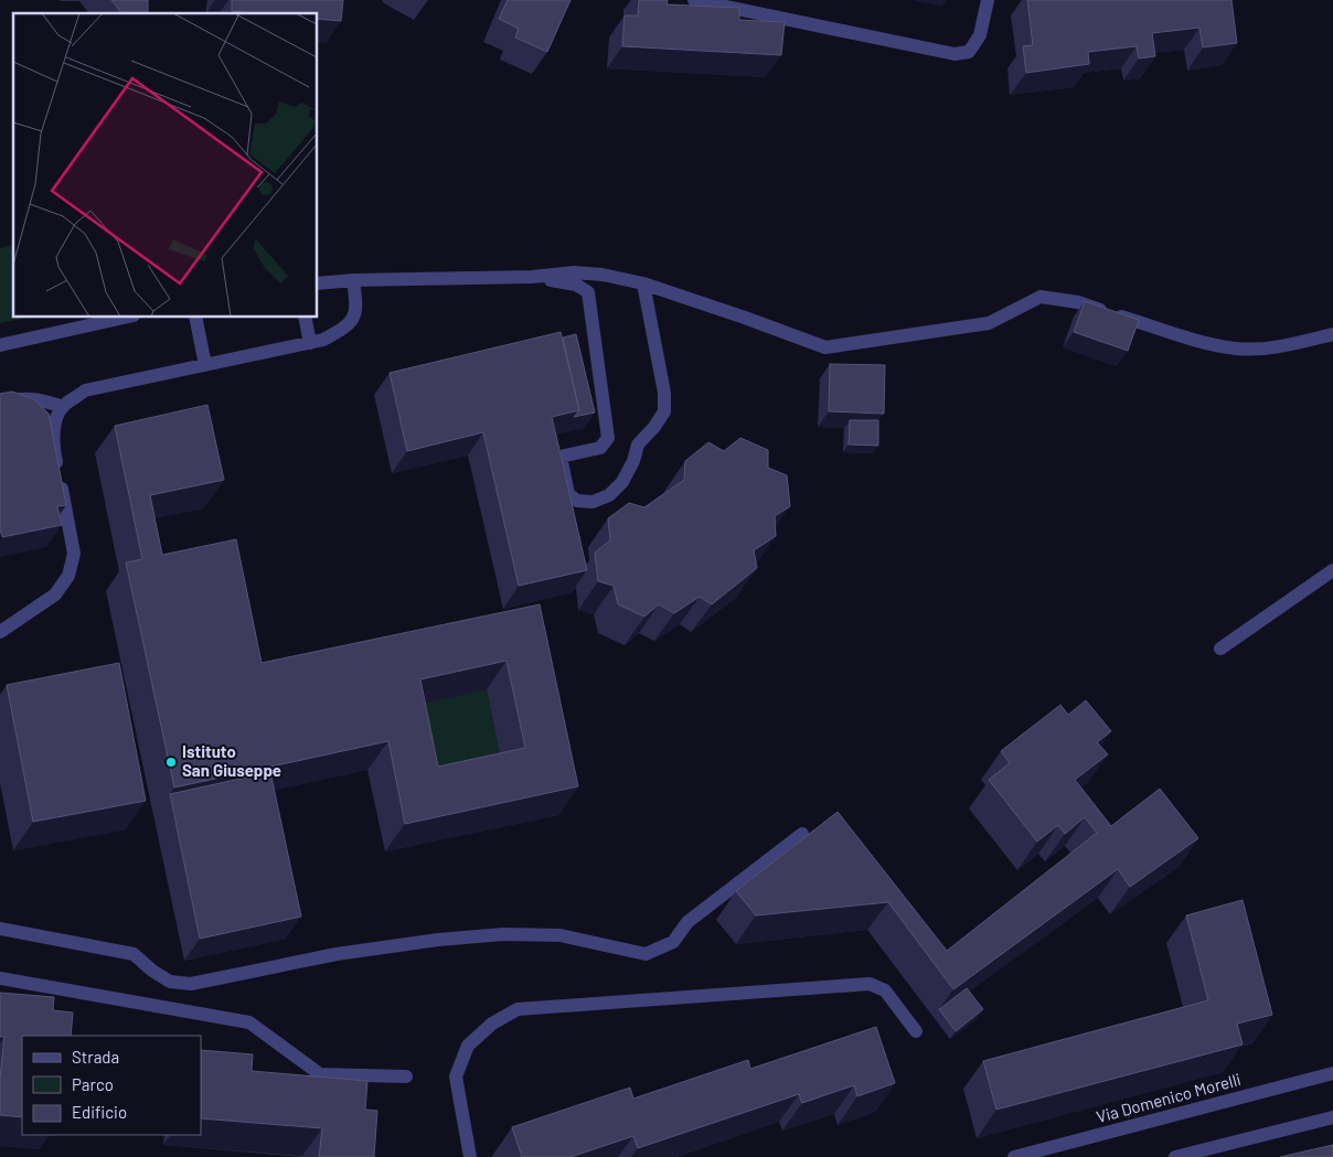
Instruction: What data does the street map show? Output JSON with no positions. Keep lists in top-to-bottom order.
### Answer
{
  "streets": {
    "street": ["Via Domenico Morelli"]
  },
  "places": ["Istituto San Giuseppe"],
  "legend": ["Strada", "Parco", "Edificio"]
}
